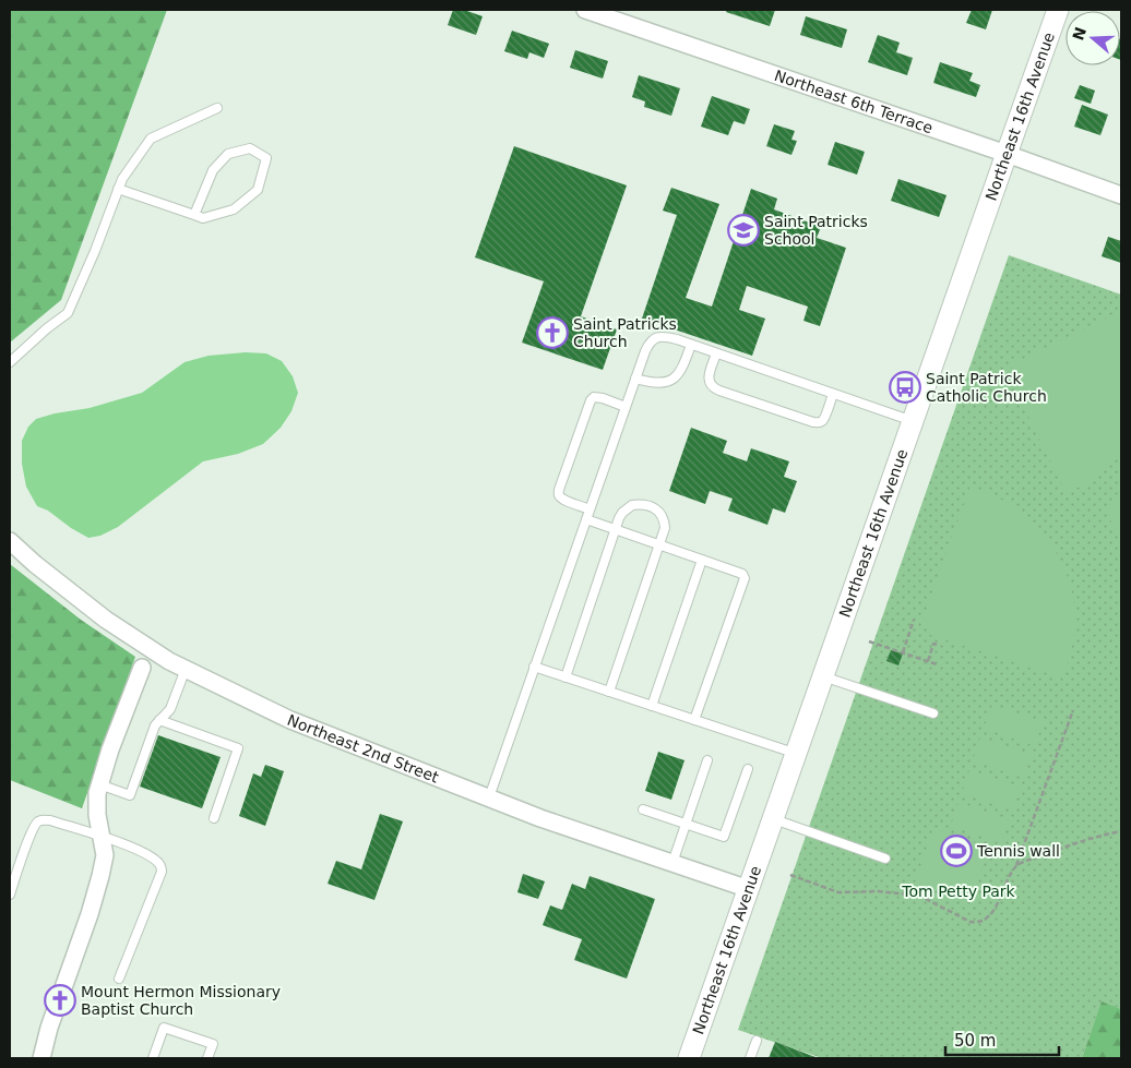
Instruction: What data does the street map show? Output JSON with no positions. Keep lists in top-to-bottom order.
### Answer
{
  "streets": {
    "street": ["Northeast 6th Terrace", "Northeast 16th Avenue", "Northeast 2nd Street"]
  },
  "crossings": [
    ["Northeast 6th Terrace", "Northeast 16th Avenue"],
    ["Northeast 16th Avenue", "Northeast 2nd Street"]
  ],
  "parks": ["Tom Petty Park"],
  "places": {
    "school or university": ["Saint Patricks School"],
    "church": ["Saint Patricks Church", "Mount Hermon Missionary Baptist Church"],
    "bus stop": ["Saint Patrick Catholic Church"],
    "sports": ["Tennis wall"]
  },
  "scale_bar": "50 m",
  "north": "left"
}
